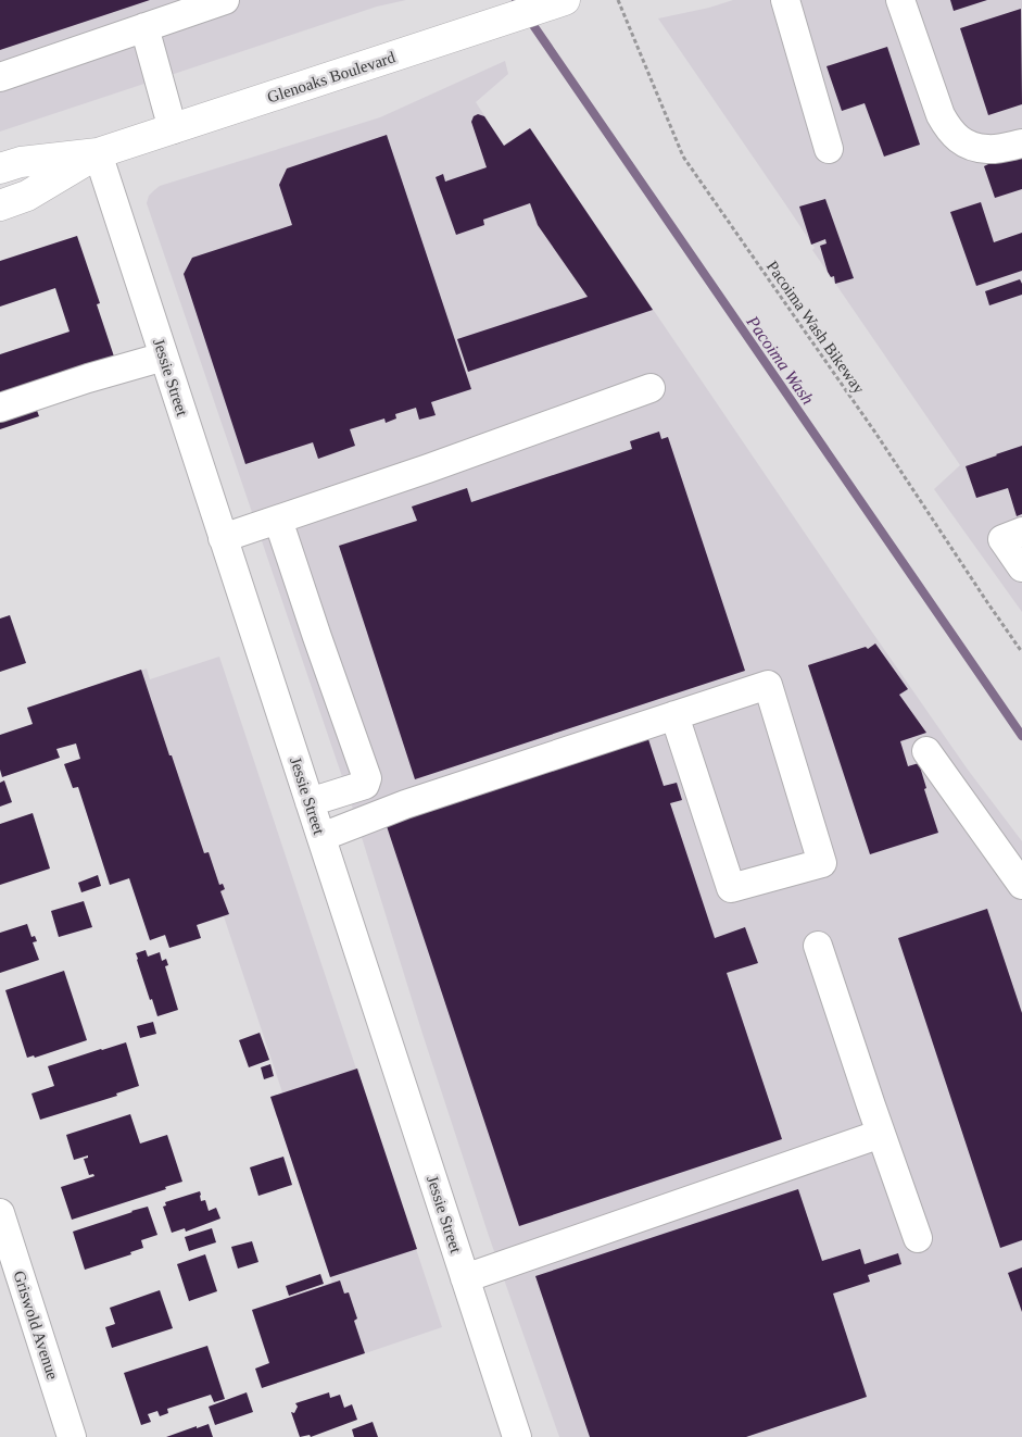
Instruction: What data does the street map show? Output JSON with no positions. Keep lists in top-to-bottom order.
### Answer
{
  "streets": {
    "main road": ["Glenoaks Boulevard"],
    "street": ["Jessie Street", "Griswold Avenue"],
    "path": ["Pacoima Wash Bikeway"]
  },
  "crossings": [
    ["Glenoaks Boulevard", "Jessie Street"]
  ],
  "water": ["Pacoima Wash"]
}
